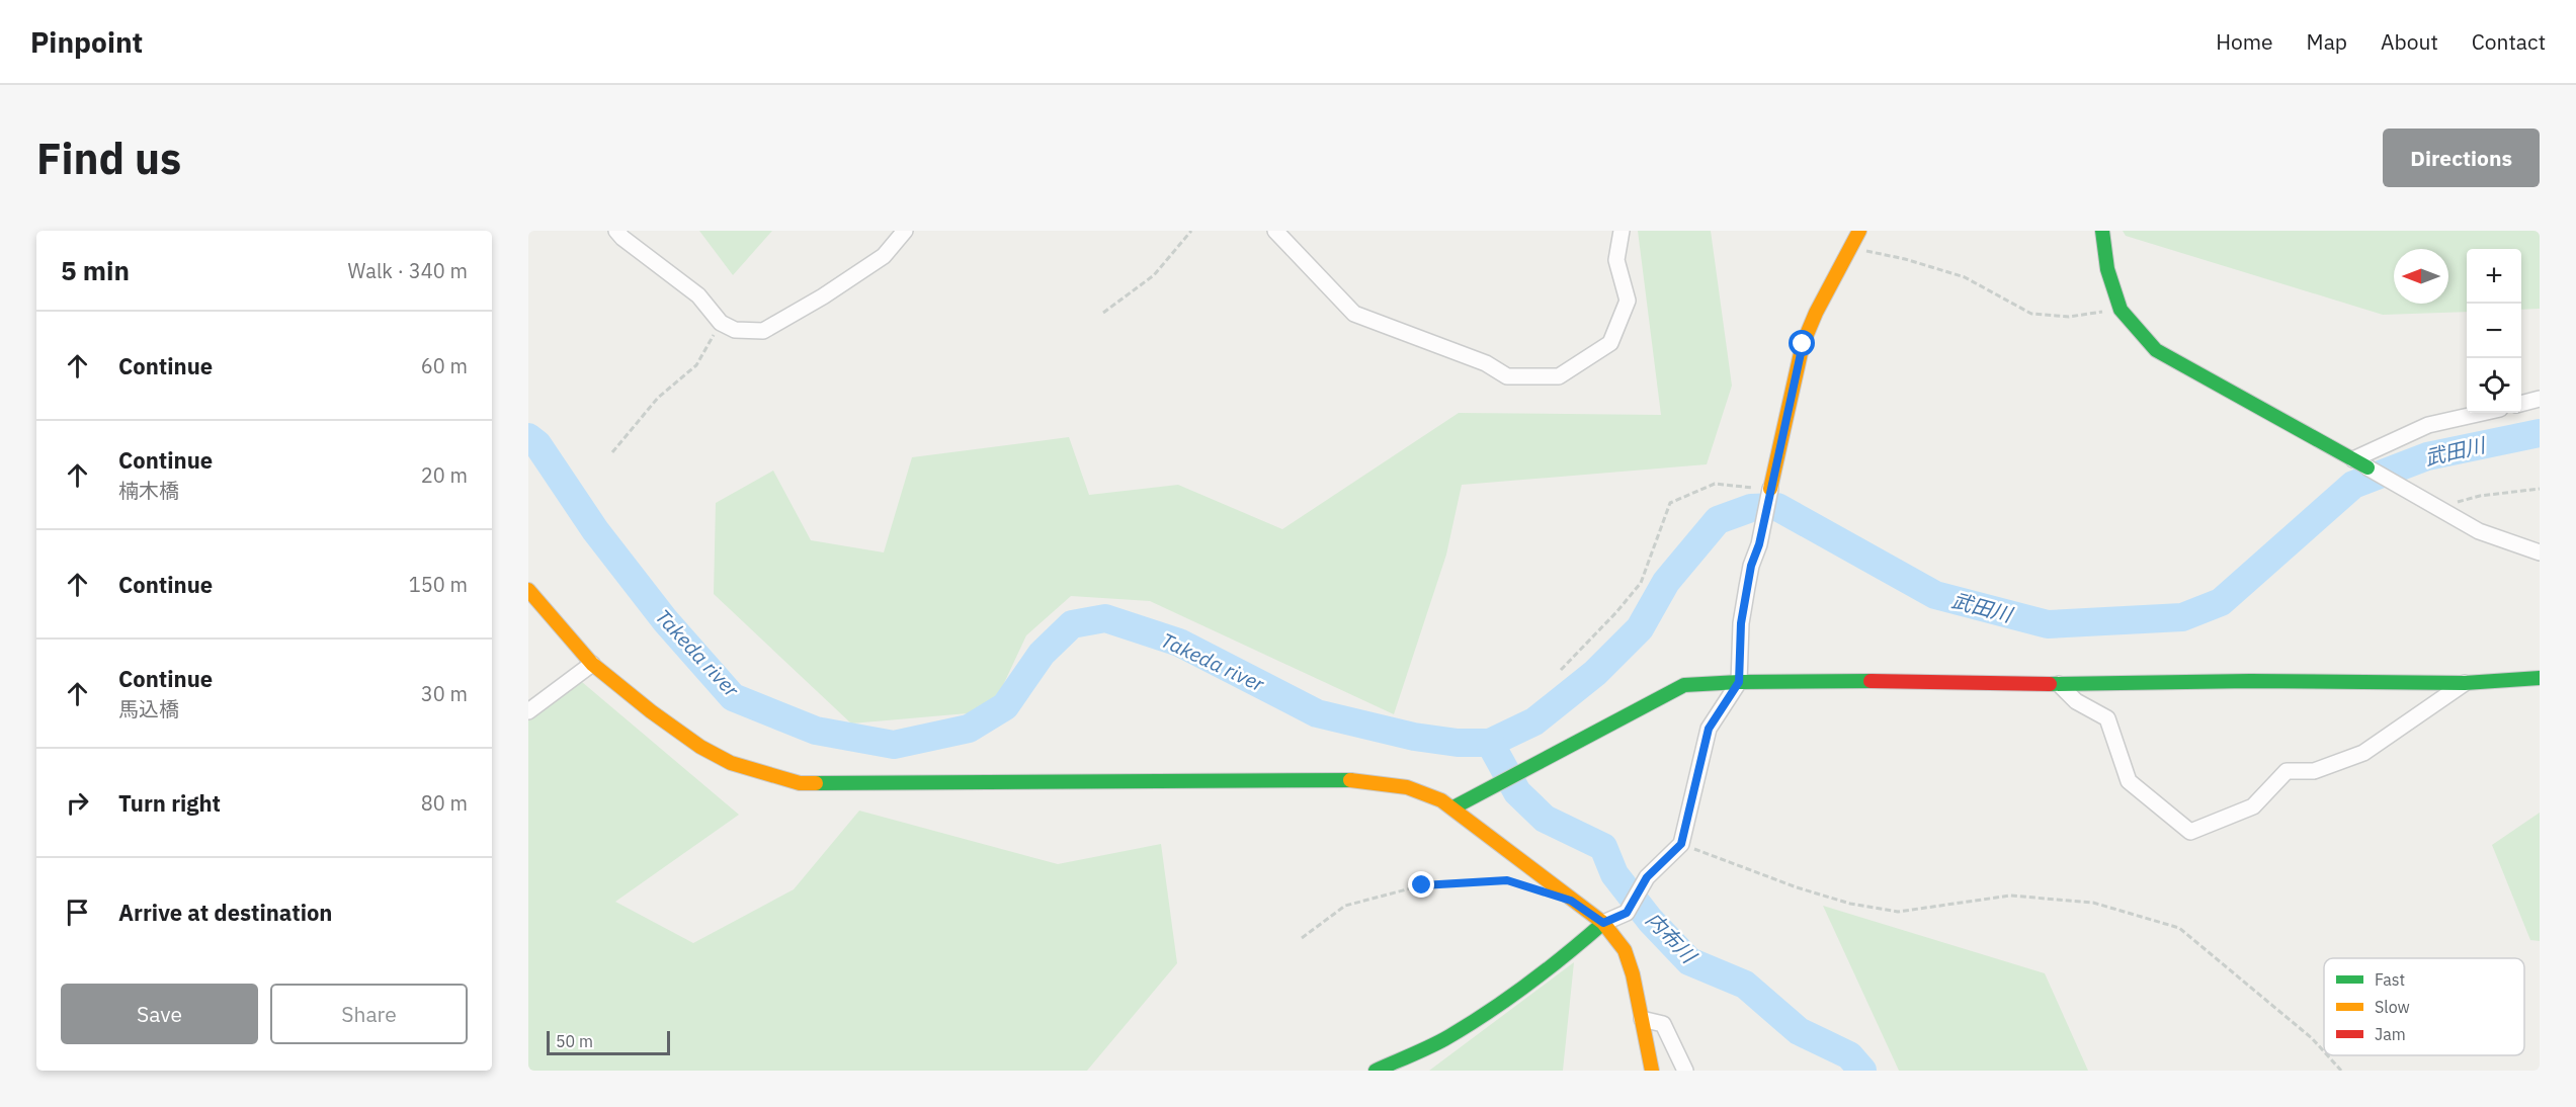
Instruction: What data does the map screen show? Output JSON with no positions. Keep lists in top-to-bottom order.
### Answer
{
  "water": ["武田川", "Takeda river", "内布川"],
  "legend": ["Fast", "Slow", "Jam"],
  "scale_bar": "50 m",
  "north": "left",
  "page": {
    "header": "Pinpoint",
    "nav": [
      "Home",
      "Map",
      "About",
      "Contact"
    ],
    "buttons": [
      "Directions",
      ["Save", "Share"]
    ],
    "title": "Find us",
    "heading": ["5 min", "Walk · 340 m"],
    "map_buttons": ["+", "−"],
    "list": [
      ["Continue", "60 m"],
      ["Continue", "楠木橋", "20 m"],
      ["Continue", "150 m"],
      ["Continue", "馬込橋", "30 m"],
      ["Turn right", "80 m"],
      "Arrive at destination"
    ],
    "scale": "50 m"
  }
}
